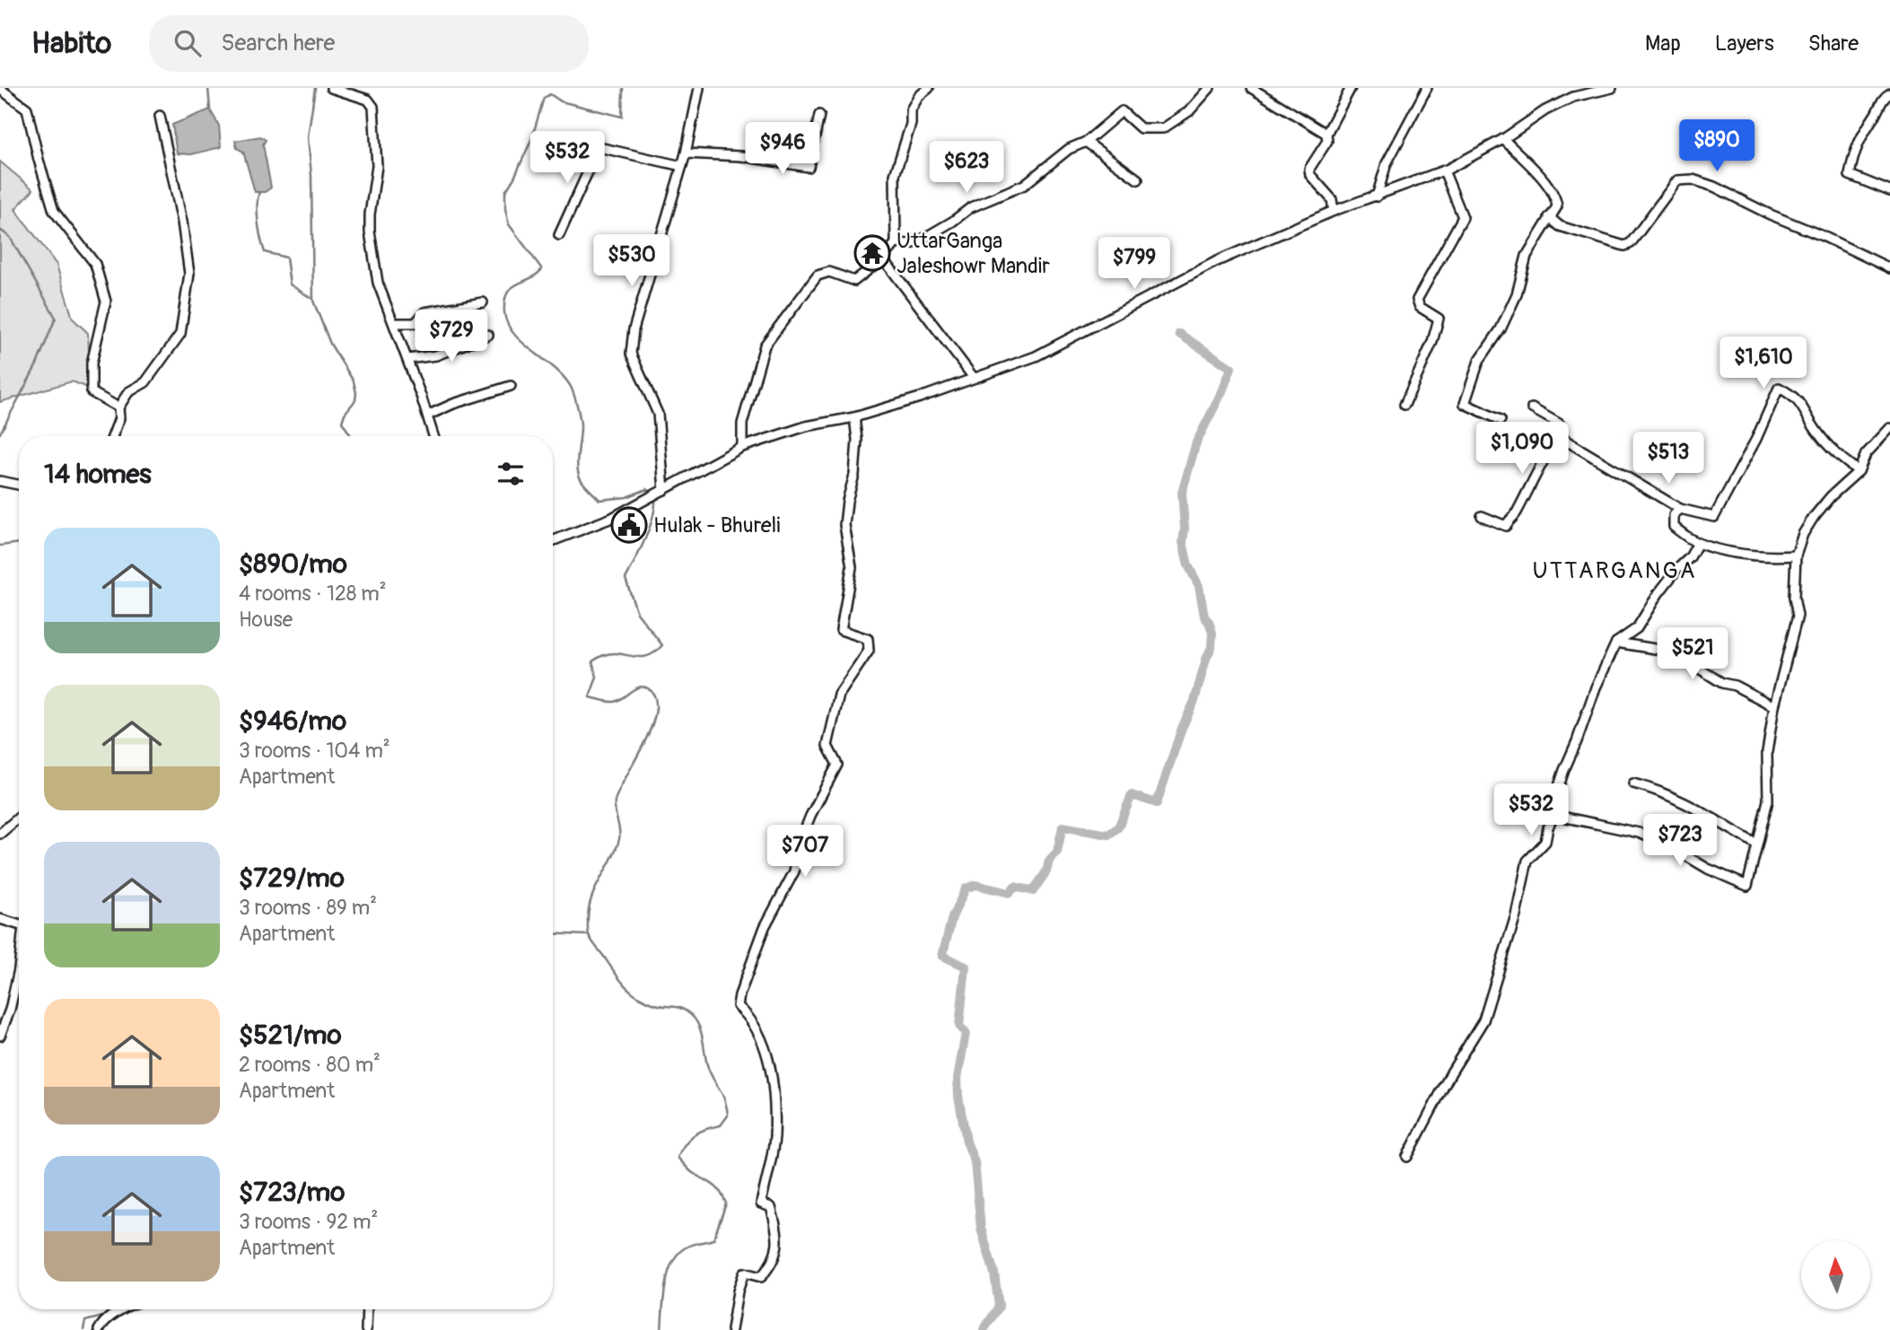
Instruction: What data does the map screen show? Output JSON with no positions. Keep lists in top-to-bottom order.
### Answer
{
  "districts": ["UTTARGANGA"],
  "places": {
    "temple": ["UttarGanga Jaleshowr Mandir"],
    "public building": ["Hulak - Bhureli"]
  },
  "north": "top",
  "page": {
    "header": "Habito",
    "search": "Search here",
    "nav": ["Map", "Layers", "Share"],
    "price": [
      "$890",
      "$946",
      "$532",
      "$623",
      "$530",
      "$799",
      "$729",
      "$1,610",
      "$1,090",
      "$513",
      "$521",
      "$532",
      "$723",
      "$707"
    ],
    "heading": "14 homes",
    "list": [
      {
        "name": "$890/mo",
        "note": "4 rooms · 128 m² · House"
      },
      {
        "name": "$946/mo",
        "note": "3 rooms · 104 m² · Apartment"
      },
      {
        "name": "$729/mo",
        "note": "3 rooms · 89 m² · Apartment"
      },
      {
        "name": "$521/mo",
        "note": "2 rooms · 80 m² · Apartment"
      },
      {
        "name": "$723/mo",
        "note": "3 rooms · 92 m² · Apartment"
      }
    ]
  }
}
